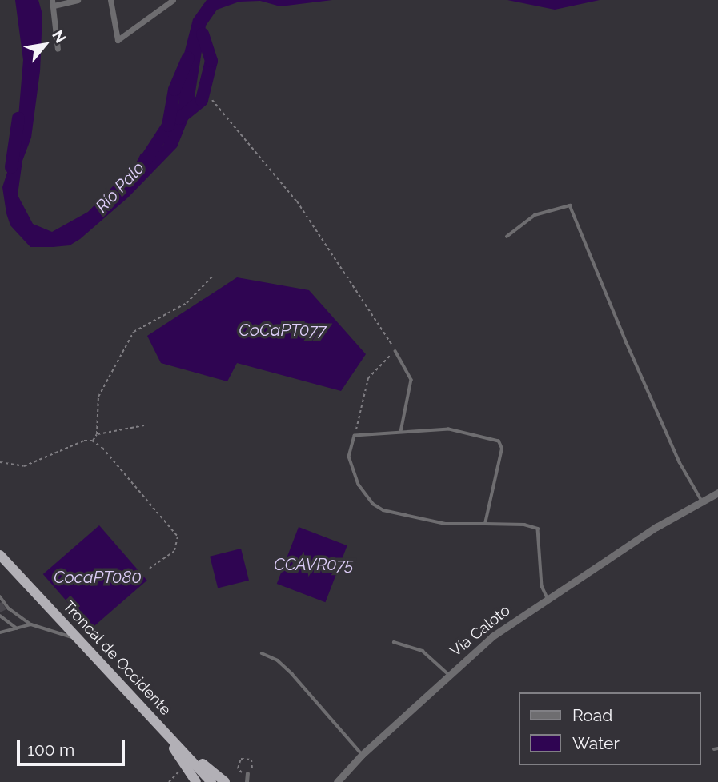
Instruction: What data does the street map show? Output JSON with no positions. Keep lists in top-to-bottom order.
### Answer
{
  "streets": {
    "highway": ["Troncal de Occidente"],
    "street": ["Vía Caloto"]
  },
  "water": [
    "Río Palo",
    "CoCaPT077",
    "CCAVR075",
    "CocaPT080"
  ],
  "legend": ["Road", "Water"],
  "scale_bar": "100 m",
  "north": "top right"
}
